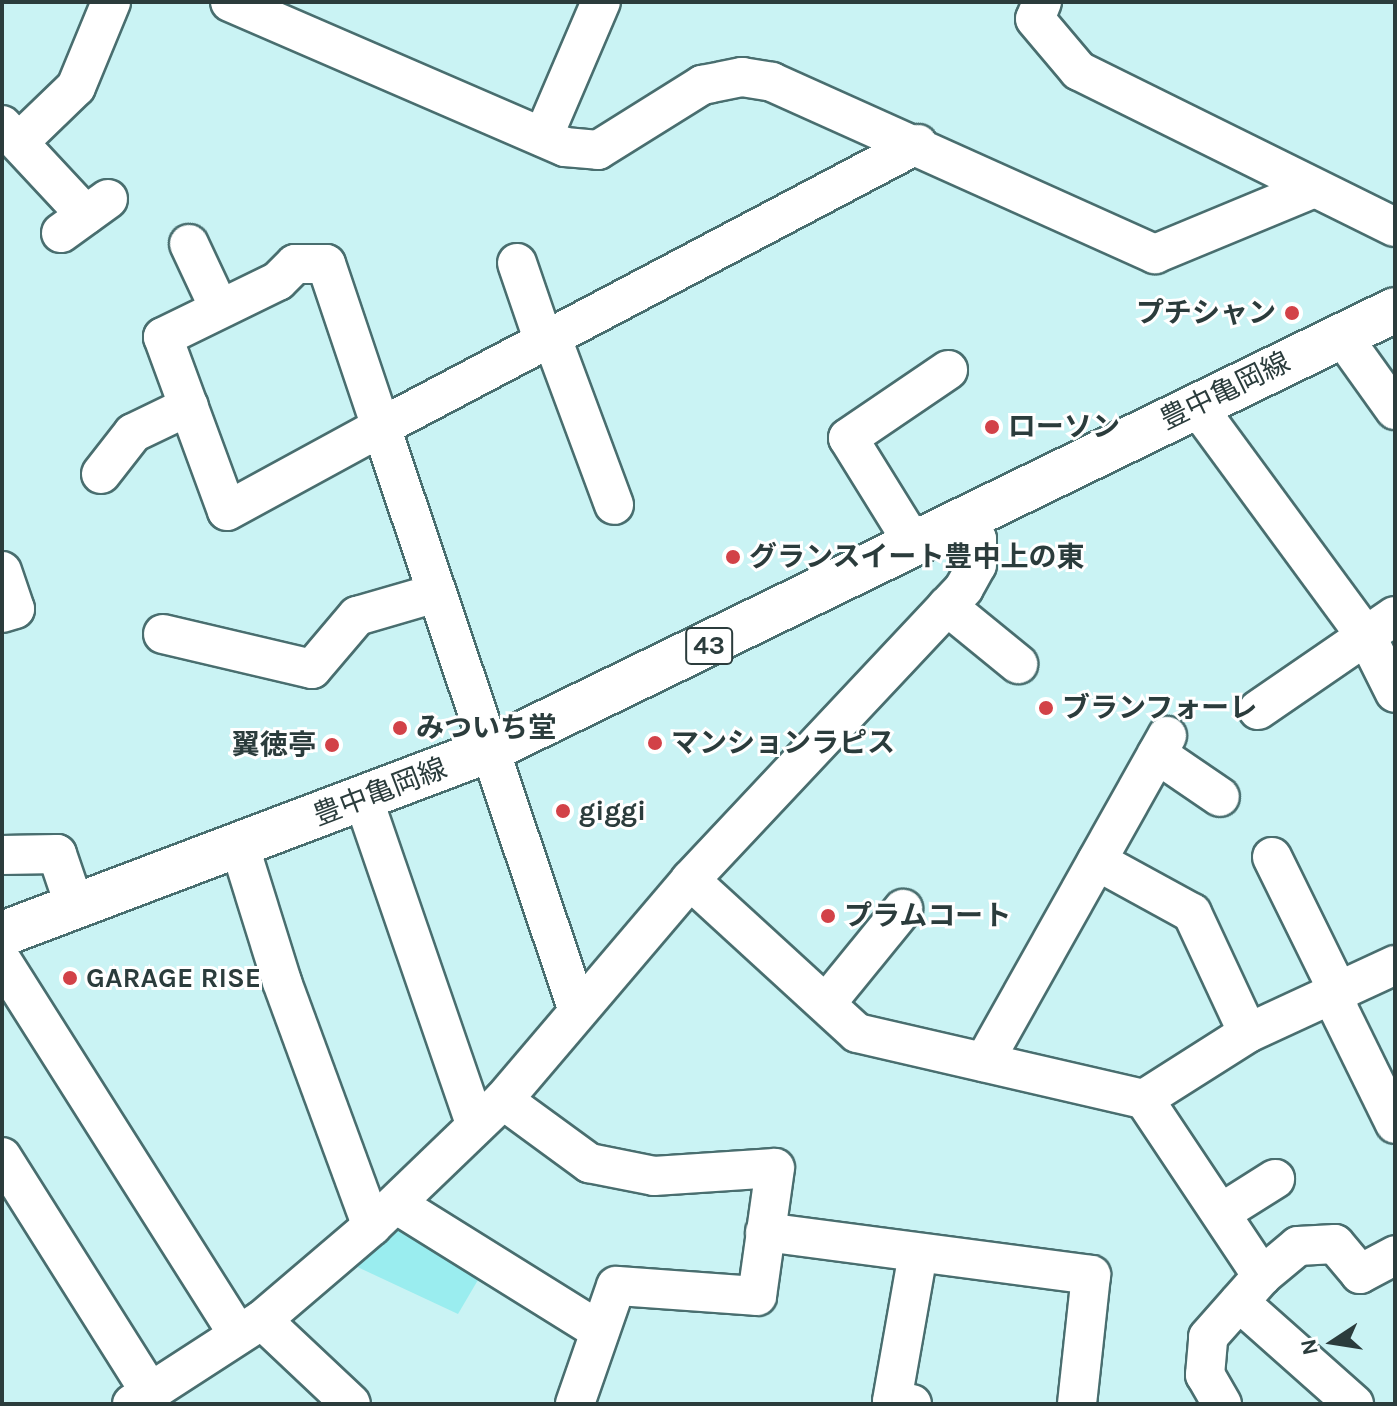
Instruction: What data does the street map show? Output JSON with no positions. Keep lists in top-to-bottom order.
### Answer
{
  "streets": {
    "main road": ["豊中亀岡線", "43"]
  },
  "places": [
    "プチシャン",
    "ローソン",
    "グランスイート豊中上の東",
    "ブランフォーレ",
    "みついち堂",
    "マンションラピス",
    "翼徳亭",
    "giggi",
    "プラムコート",
    "GARAGE RISE"
  ],
  "north": "left"
}
